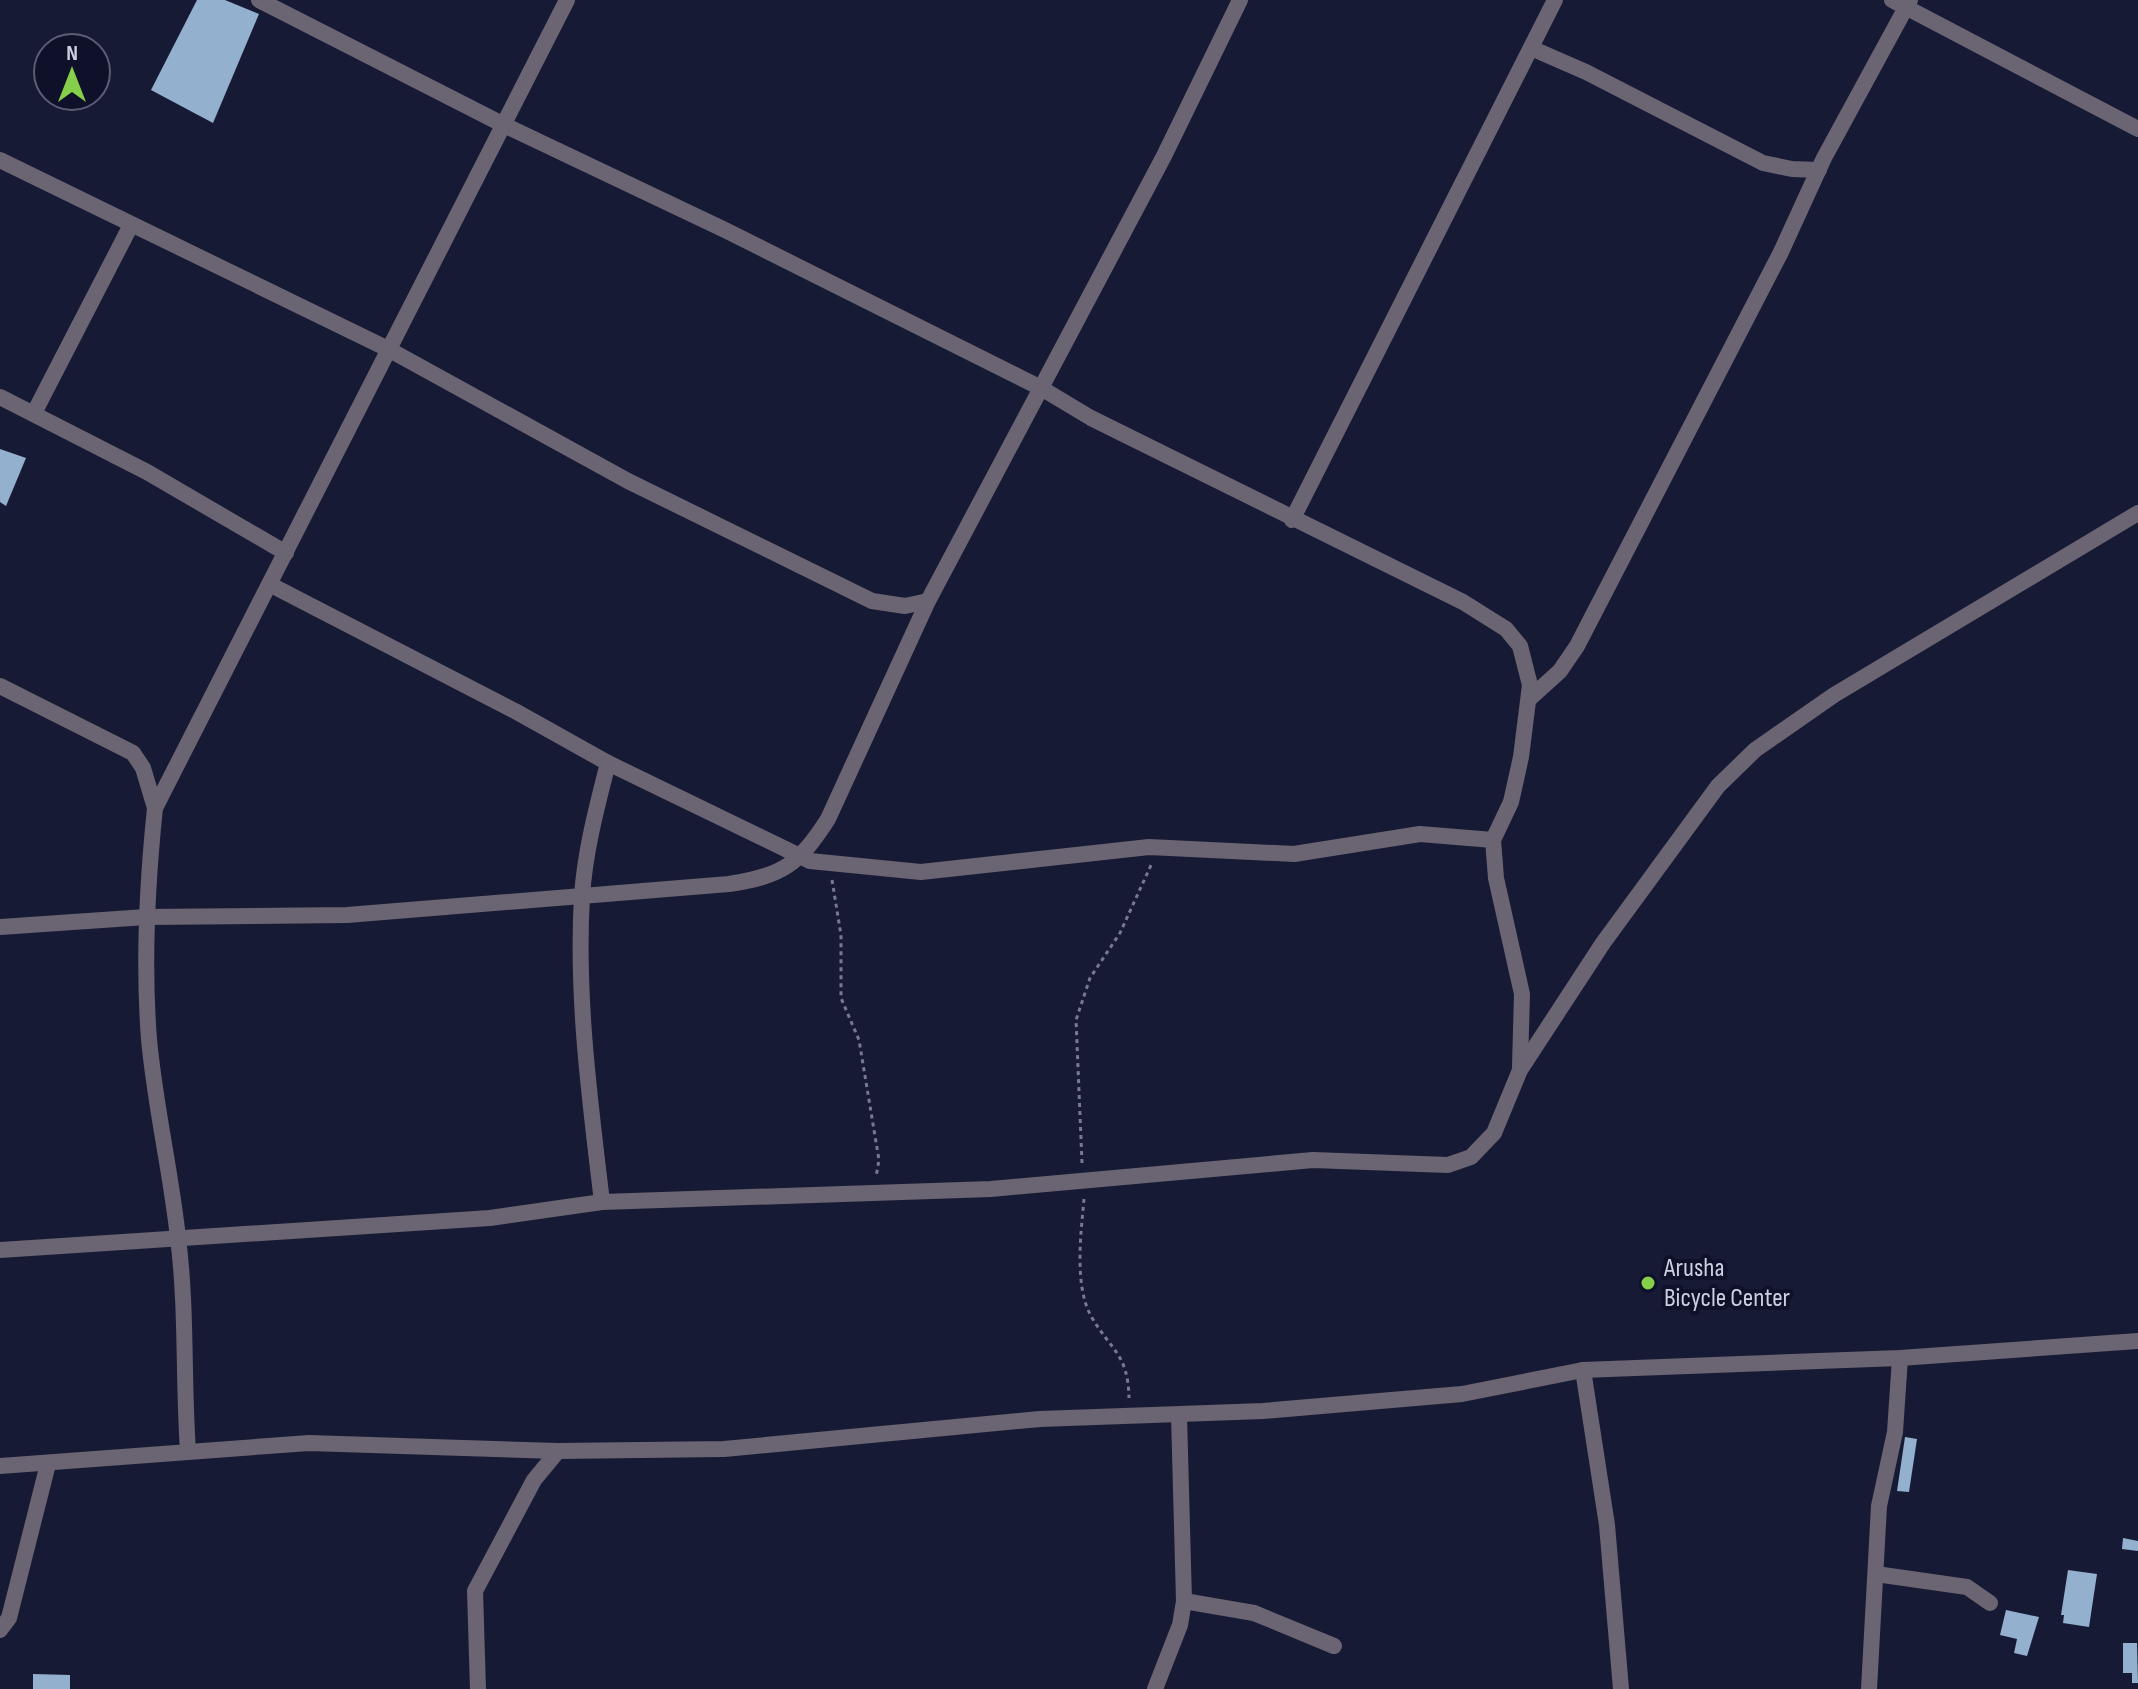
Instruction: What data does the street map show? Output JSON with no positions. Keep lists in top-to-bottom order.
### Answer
{
  "places": ["Arusha Bicycle Center"],
  "north": "top"
}
